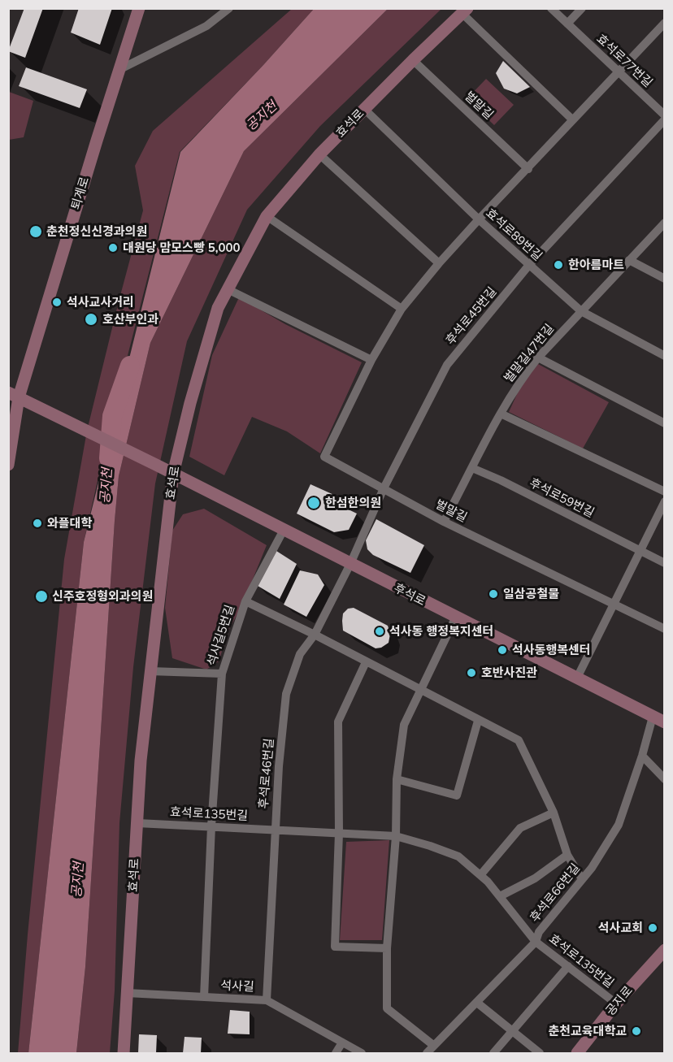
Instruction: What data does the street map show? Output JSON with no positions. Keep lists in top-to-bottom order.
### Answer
{
  "streets": {
    "street": [
      "효석로77번길",
      "벌말길",
      "효석로",
      "퇴계로",
      "효석로89번길",
      "후석로45번길",
      "벌말길47번길",
      "후석로59번길",
      "후석로",
      "석사길5번길",
      "후석로46번길",
      "효석로135번길",
      "후석로66번길",
      "석사길",
      "공지로"
    ]
  },
  "crossings": [
    ["효석로77번길", "벌말길"],
    ["벌말길", "효석로"],
    ["벌말길", "효석로89번길"],
    ["벌말길", "후석로45번길"],
    ["벌말길", "벌말길47번길"],
    ["효석로", "효석로89번길"],
    ["효석로", "후석로"],
    ["효석로", "효석로135번길"],
    ["효석로", "석사길"],
    ["퇴계로", "후석로"],
    ["효석로89번길", "후석로45번길"],
    ["효석로89번길", "벌말길47번길"],
    ["후석로45번길", "후석로"],
    ["후석로45번길", "후석로46번길"],
    ["벌말길47번길", "후석로59번길"],
    ["후석로", "후석로46번길"],
    ["후석로", "후석로66번길"],
    ["석사길5번길", "후석로46번길"],
    ["석사길5번길", "효석로135번길"],
    ["석사길5번길", "후석로66번길"],
    ["석사길5번길", "석사길"],
    ["후석로46번길", "효석로135번길"],
    ["후석로46번길", "석사길"],
    ["효석로135번길", "후석로66번길"],
    ["효석로135번길", "공지로"]
  ],
  "water": ["공지천"],
  "places": [
    "춘천정신신경과의원",
    "대원당 맘모스빵 5,000",
    "한아름마트",
    "석사교사거리",
    "호산부인과",
    "한섬한의원",
    "와플대학",
    "일삼공철물",
    "신주호정형외과의원",
    "석사동 행정복지센터",
    "석사동행복센터",
    "호반사진관",
    "석사교회",
    "춘천교육대학교"
  ]
}
